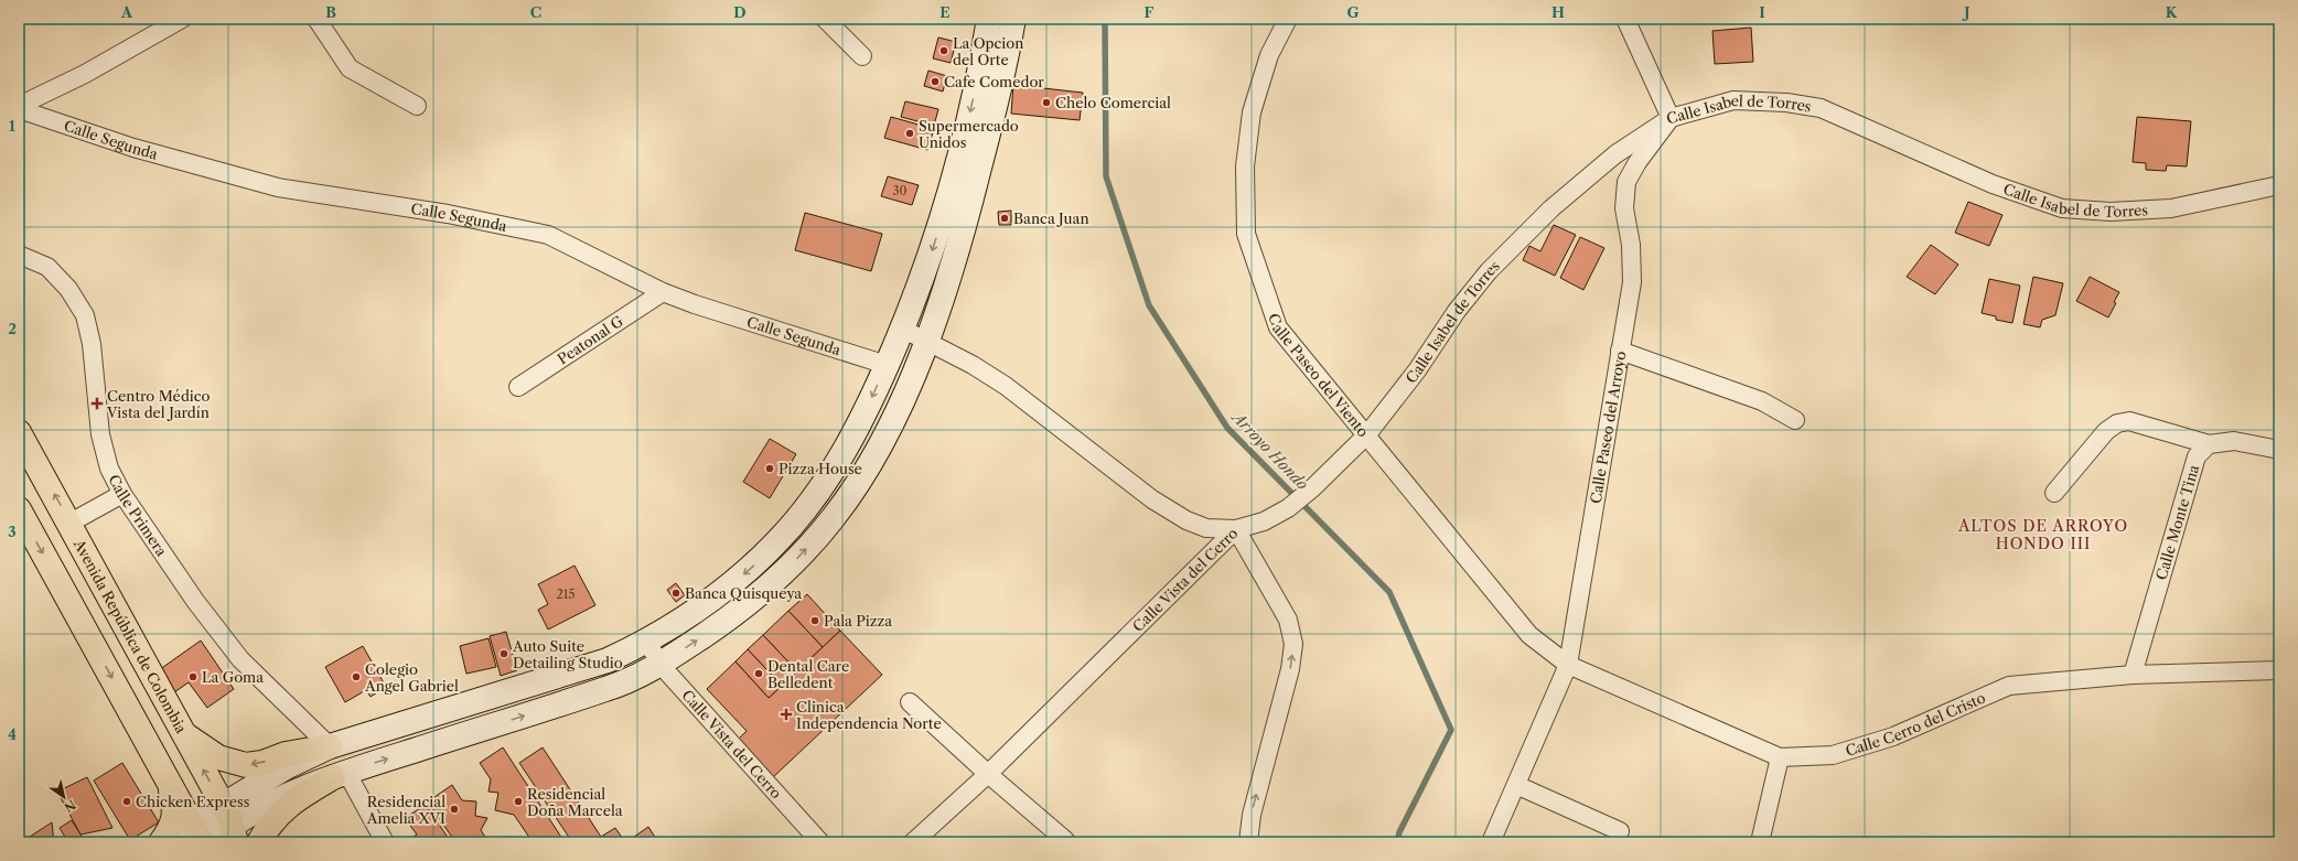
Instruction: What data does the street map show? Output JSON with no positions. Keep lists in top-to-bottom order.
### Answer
{
  "streets": {
    "main road": ["Avenida República de Colombia"],
    "street": [
      "Calle Isabel de Torres",
      "Calle Segunda",
      "Peatonal G",
      "Calle Paseo del Viento",
      "Calle Paseo del Arroyo",
      "Calle Primera",
      "Calle Monte Tina",
      "Calle Vista del Cerro",
      "Calle Cerro del Cristo"
    ]
  },
  "crossings": [
    ["Calle Isabel de Torres", "Calle Paseo del Viento"],
    ["Calle Isabel de Torres", "Calle Paseo del Arroyo"],
    ["Calle Isabel de Torres", "Calle Vista del Cerro"],
    ["Calle Segunda", "Peatonal G"],
    ["Calle Paseo del Viento", "Calle Paseo del Arroyo"],
    ["Calle Paseo del Viento", "Calle Cerro del Cristo"],
    ["Calle Paseo del Arroyo", "Calle Cerro del Cristo"],
    ["Calle Monte Tina", "Calle Cerro del Cristo"]
  ],
  "districts": ["ALTOS DE ARROYO HONDO III"],
  "water": ["Arroyo Hondo"],
  "places": {
    "other": [
      "La Opcion del Orte",
      "Cafe Comedor",
      "Chelo Comercial",
      "Supermercado Unidos",
      "Banca Juan",
      "Pizza House",
      "Banca Quisqueya",
      "Pala Pizza",
      "Auto Suite Detailing Studio",
      "Dental Care Belledent",
      "La Goma",
      "Colegio Angel Gabriel",
      "Chicken Express",
      "Residencial Doña Marcela",
      "Residencial Amelia XVI"
    ],
    "health": ["Centro Médico Vista del Jardín", "Clinica Independencia Norte"]
  },
  "house_numbers": ["30", "215"],
  "north": "bottom right",
  "grid": {
    "columns": [
      "A",
      "B",
      "C",
      "D",
      "E",
      "F",
      "G",
      "H",
      "I",
      "J",
      "K"
    ],
    "rows": [
      "1",
      "2",
      "3",
      "4"
    ]
  }
}
